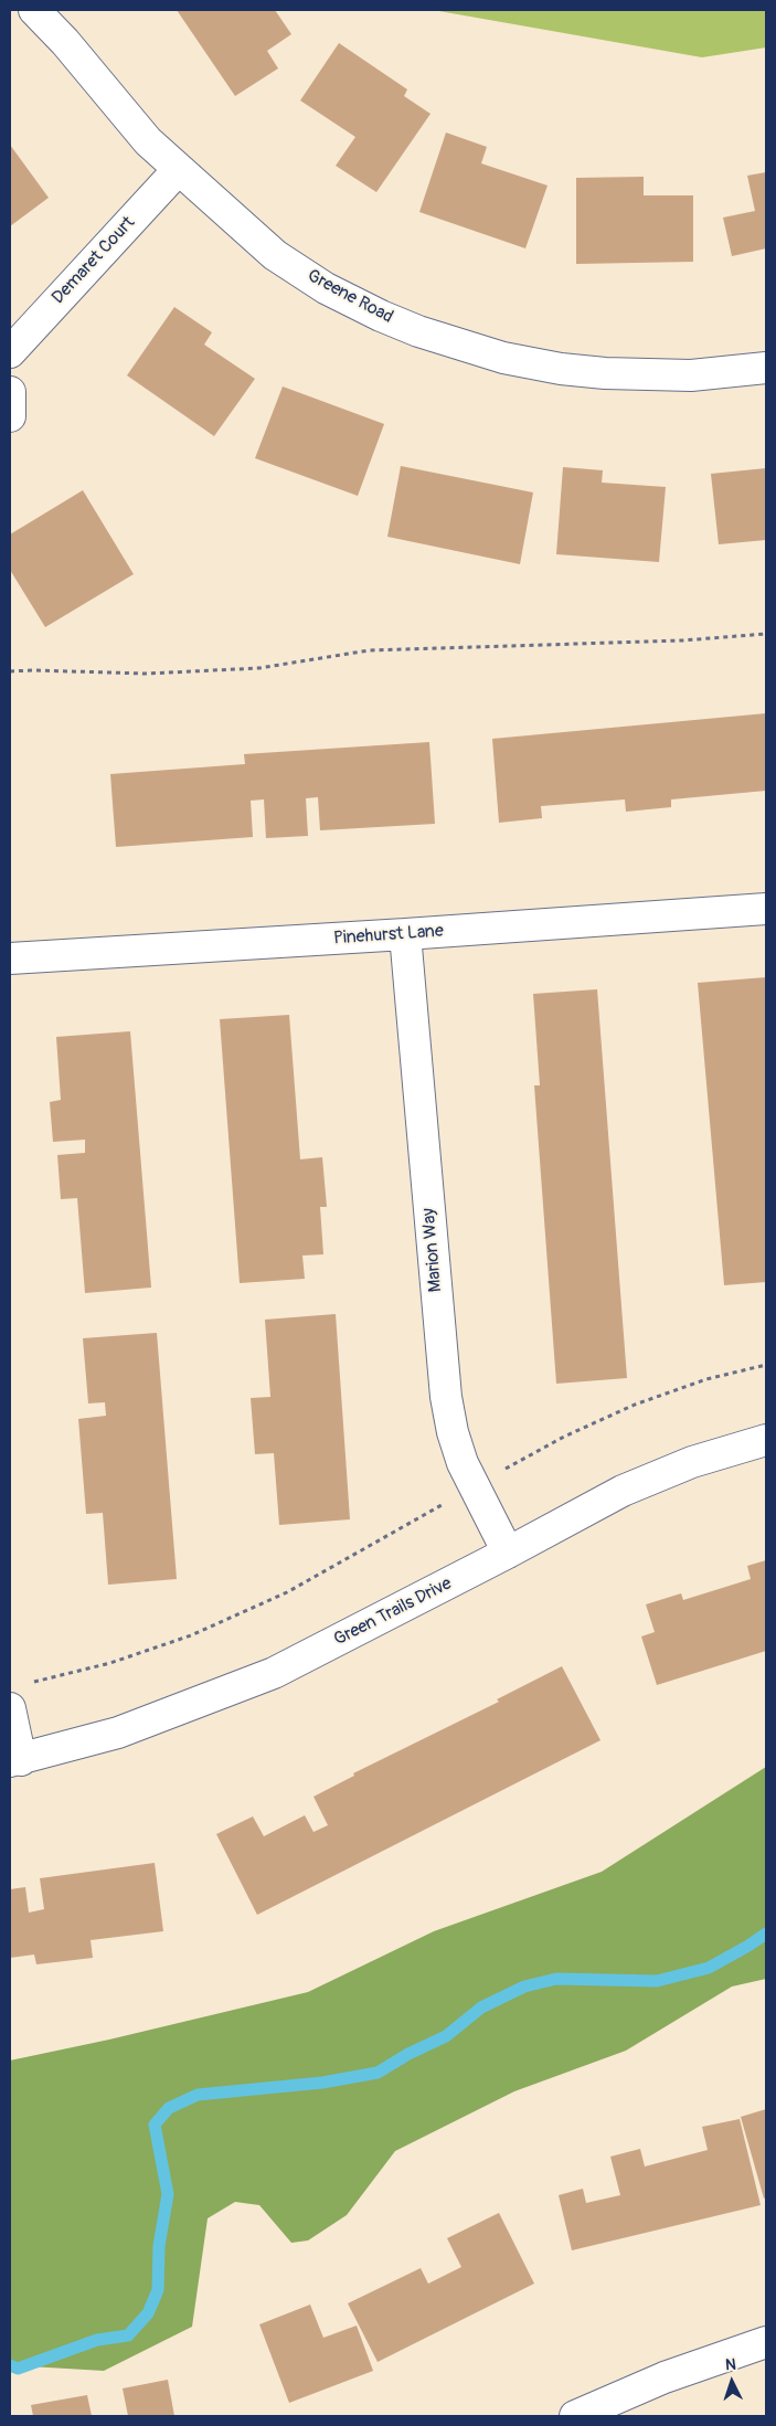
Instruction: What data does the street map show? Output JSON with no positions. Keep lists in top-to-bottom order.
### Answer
{
  "streets": {
    "street": [
      "Demaret Court",
      "Greene Road",
      "Pinehurst Lane",
      "Marion Way",
      "Green Trails Drive"
    ]
  },
  "crossings": [
    ["Demaret Court", "Greene Road"],
    ["Pinehurst Lane", "Marion Way"],
    ["Marion Way", "Green Trails Drive"]
  ],
  "north": "top"
}
